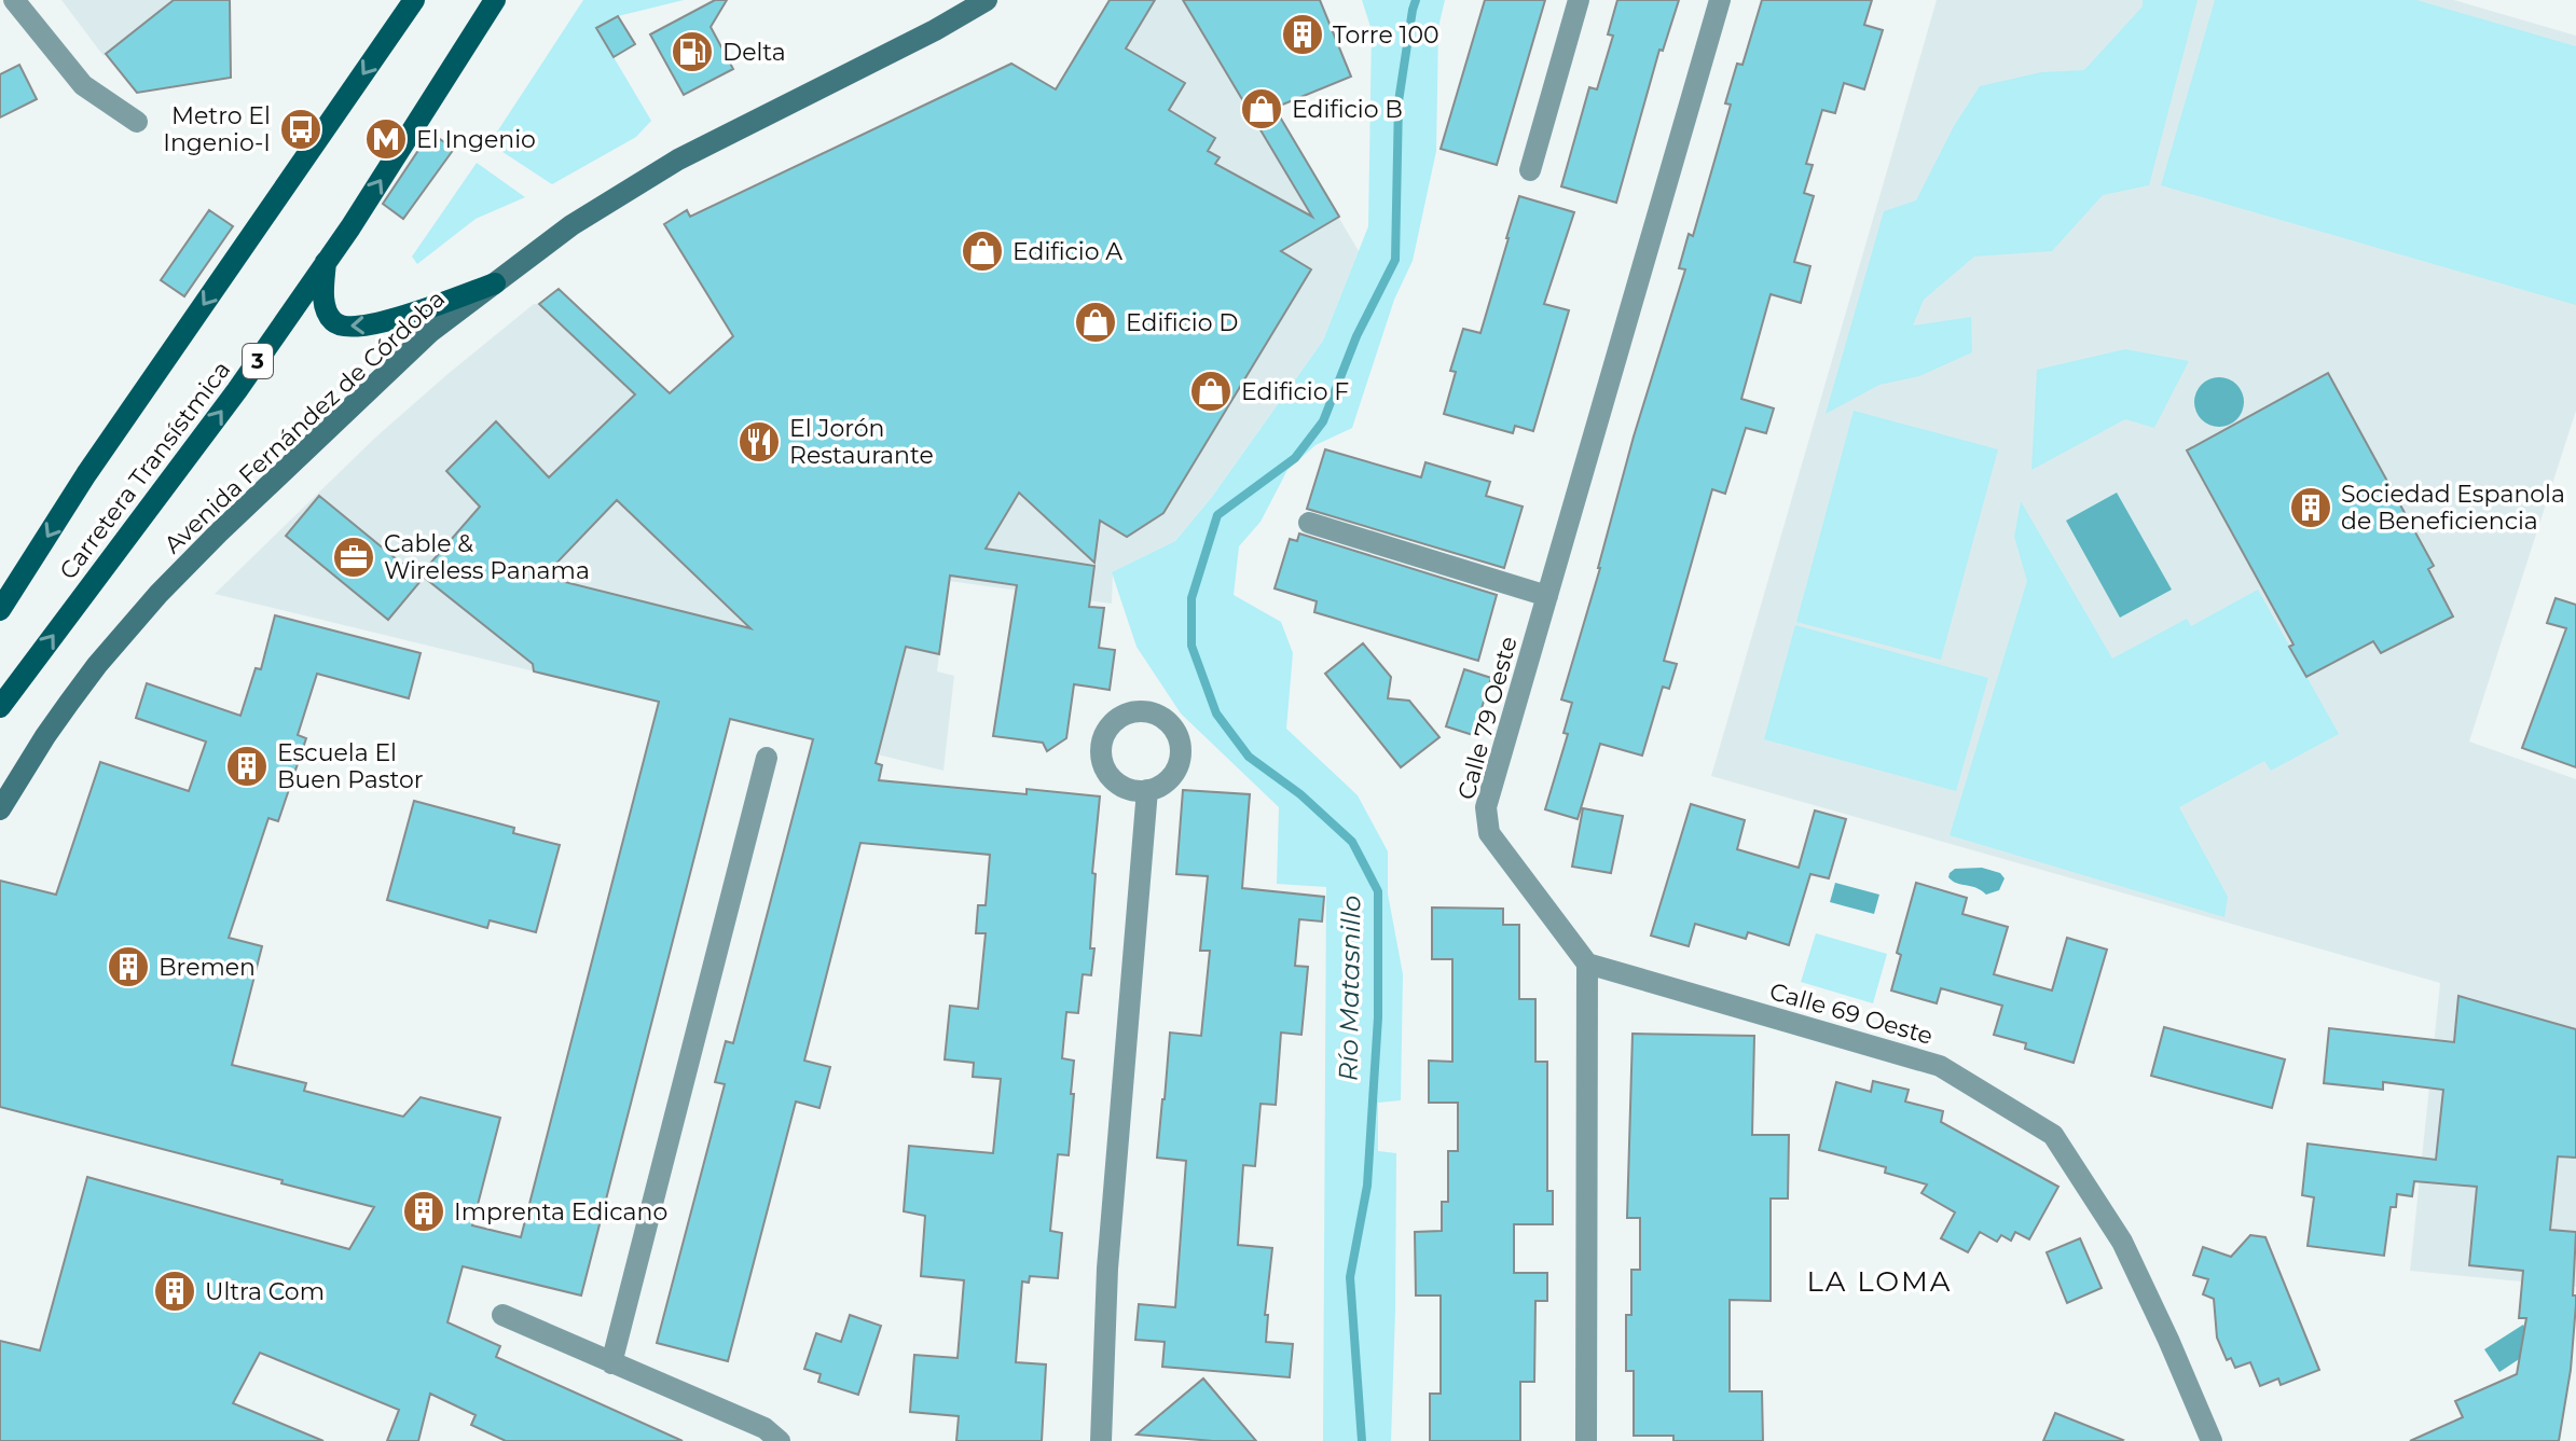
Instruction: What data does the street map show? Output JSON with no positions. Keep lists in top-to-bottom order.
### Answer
{
  "streets": {
    "main road": ["3", "Avenida Fernández de Córdoba", "Carretera Transístmica"],
    "street": ["Calle 79 Oeste", "Calle 69 Oeste"]
  },
  "crossings": [
    ["Calle 79 Oeste", "Calle 69 Oeste"]
  ],
  "districts": ["LA LOMA"],
  "water": ["Río Matasnillo"],
  "places": {
    "building": [
      "Torre 100",
      "Sociedad Espanola de Beneficiencia",
      "Escuela El Buen Pastor",
      "Bremen",
      "Imprenta Edicano",
      "Ultra Com"
    ],
    "fuel station": ["Delta"],
    "shop": [
      "Edificio B",
      "Edificio A",
      "Edificio D",
      "Edificio F"
    ],
    "bus stop": ["Metro El Ingenio-I"],
    "metro station": ["El Ingenio"],
    "restaurant": ["El Jorón Restaurante"],
    "office": ["Cable & Wireless Panama"]
  }
}
